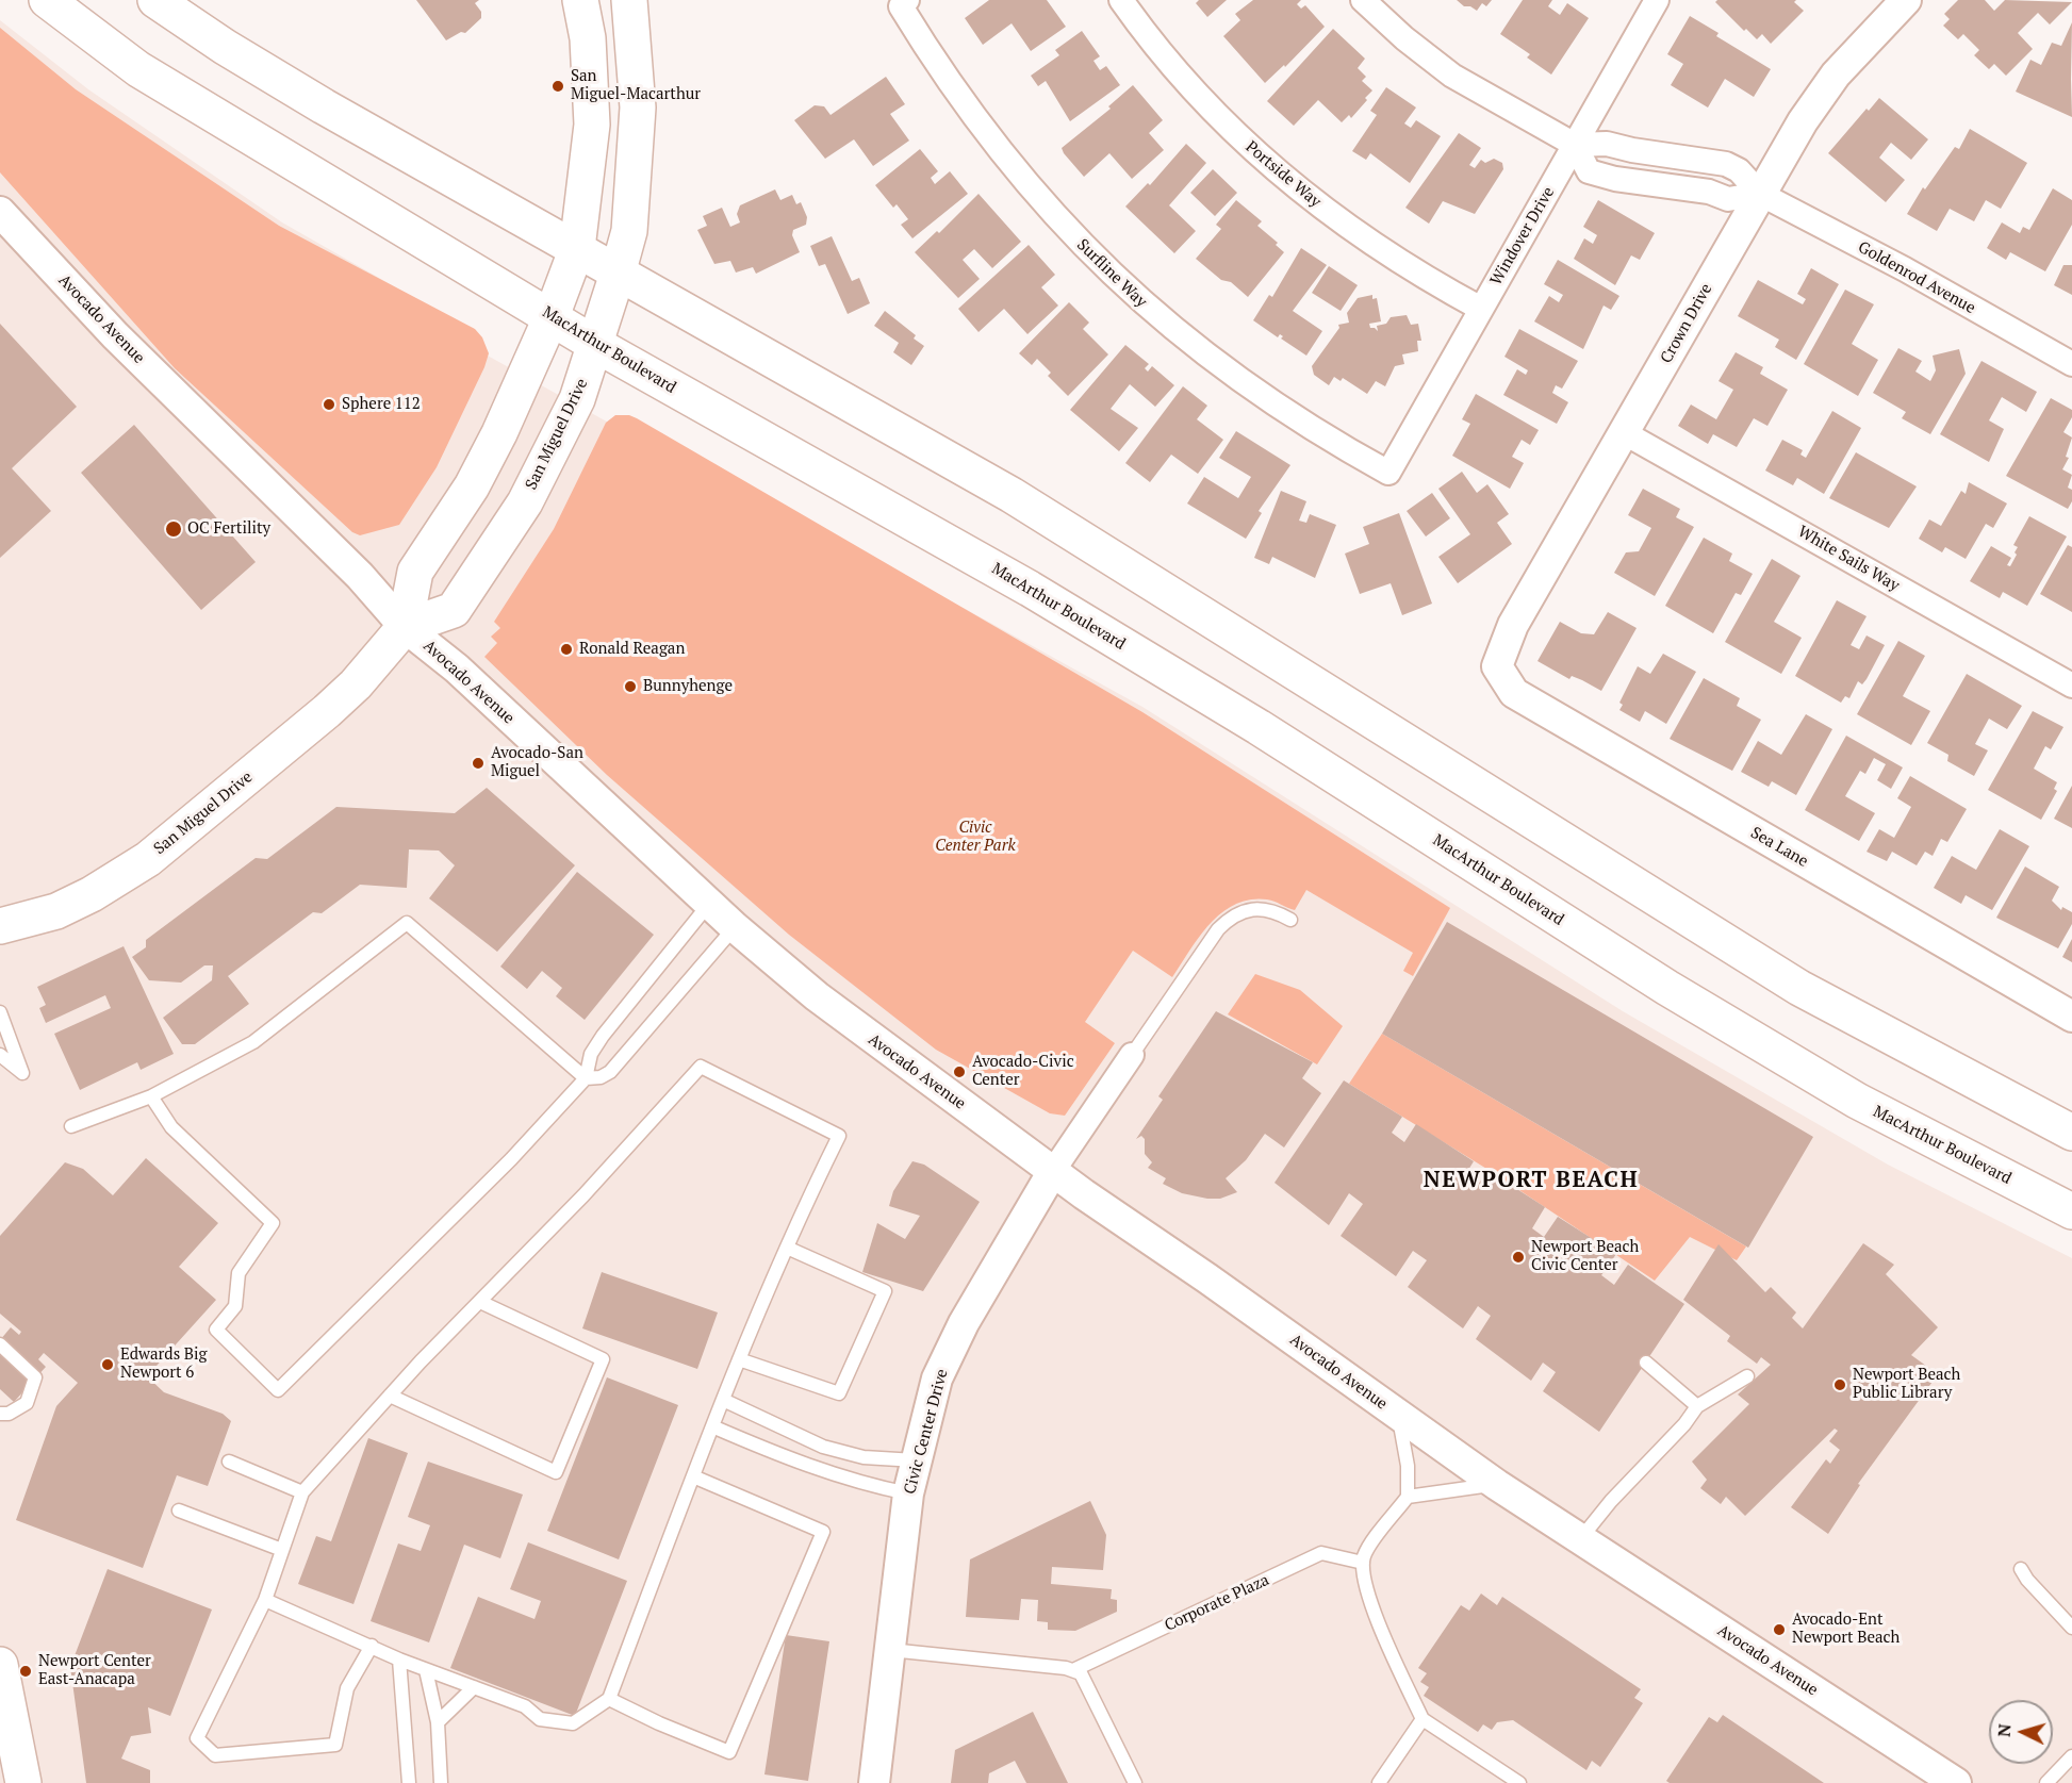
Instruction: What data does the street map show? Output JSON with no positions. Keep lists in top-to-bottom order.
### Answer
{
  "streets": {
    "main road": ["MacArthur Boulevard", "San Miguel Drive"],
    "street": [
      "Portside Way",
      "Windover Drive",
      "Surfline Way",
      "Goldenrod Avenue",
      "Avocado Avenue",
      "Crown Drive",
      "White Sails Way",
      "Sea Lane",
      "Civic Center Drive"
    ],
    "lane": ["Corporate Plaza"]
  },
  "crossings": [
    ["Portside Way", "Windover Drive"],
    ["Windover Drive", "Surfline Way"],
    ["Windover Drive", "Goldenrod Avenue"],
    ["Goldenrod Avenue", "Crown Drive"],
    ["Avocado Avenue", "San Miguel Drive"],
    ["Avocado Avenue", "Civic Center Drive"],
    ["Crown Drive", "White Sails Way"],
    ["Crown Drive", "Sea Lane"],
    ["MacArthur Boulevard", "San Miguel Drive"]
  ],
  "districts": ["NEWPORT BEACH"],
  "parks": ["Civic Center Park"],
  "places": [
    "San Miguel-Macarthur",
    "Sphere 112",
    "OC Fertility",
    "Ronald Reagan",
    "Bunnyhenge",
    "Avocado-San Miguel",
    "Avocado-Civic Center",
    "Newport Beach Civic Center",
    "Edwards Big Newport 6",
    "Newport Beach Public Library",
    "Avocado-Ent Newport Beach",
    "Newport Center East-Anacapa"
  ],
  "north": "left"
}
